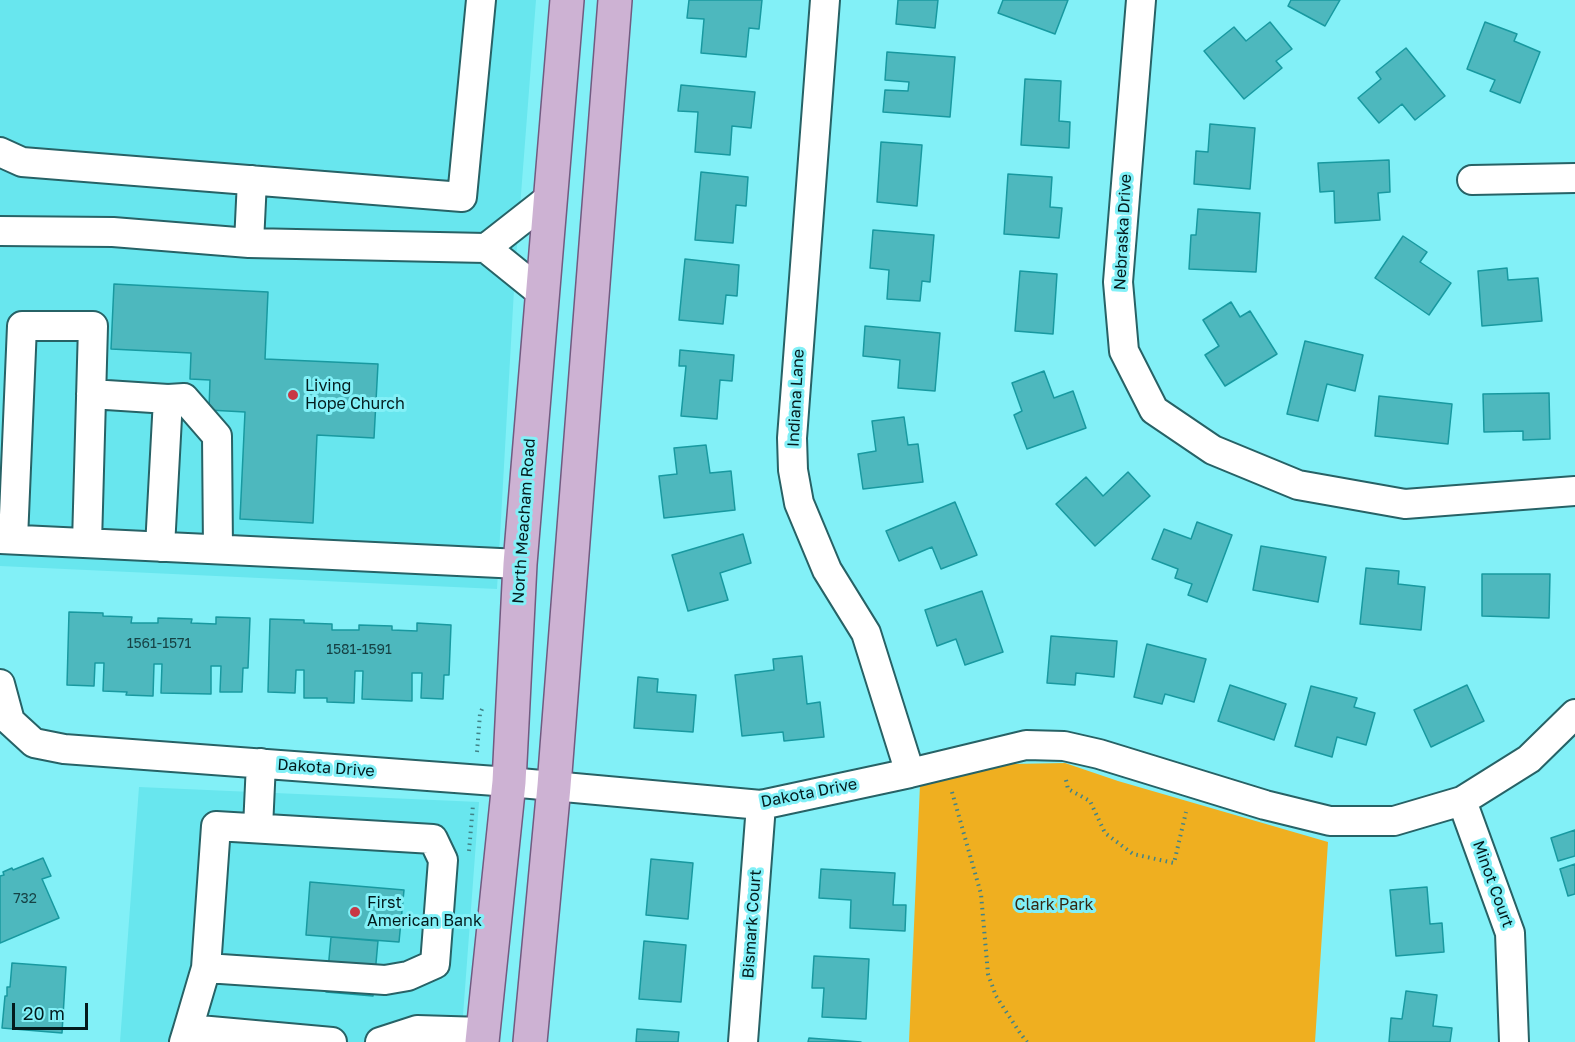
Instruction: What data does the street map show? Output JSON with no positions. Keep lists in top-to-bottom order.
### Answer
{
  "streets": {
    "main road": ["North Meacham Road"],
    "street": [
      "Nebraska Drive",
      "Indiana Lane",
      "Dakota Drive",
      "Minot Court",
      "Bismark Court"
    ]
  },
  "crossings": [
    ["Indiana Lane", "Dakota Drive"],
    ["North Meacham Road", "Dakota Drive"],
    ["Dakota Drive", "Minot Court"],
    ["Dakota Drive", "Bismark Court"]
  ],
  "parks": ["Clark Park"],
  "places": ["Living Hope Church", "First American Bank"],
  "house_numbers": ["1561-1571", "1581-1591", "732"],
  "scale_bar": "20 m"
}
